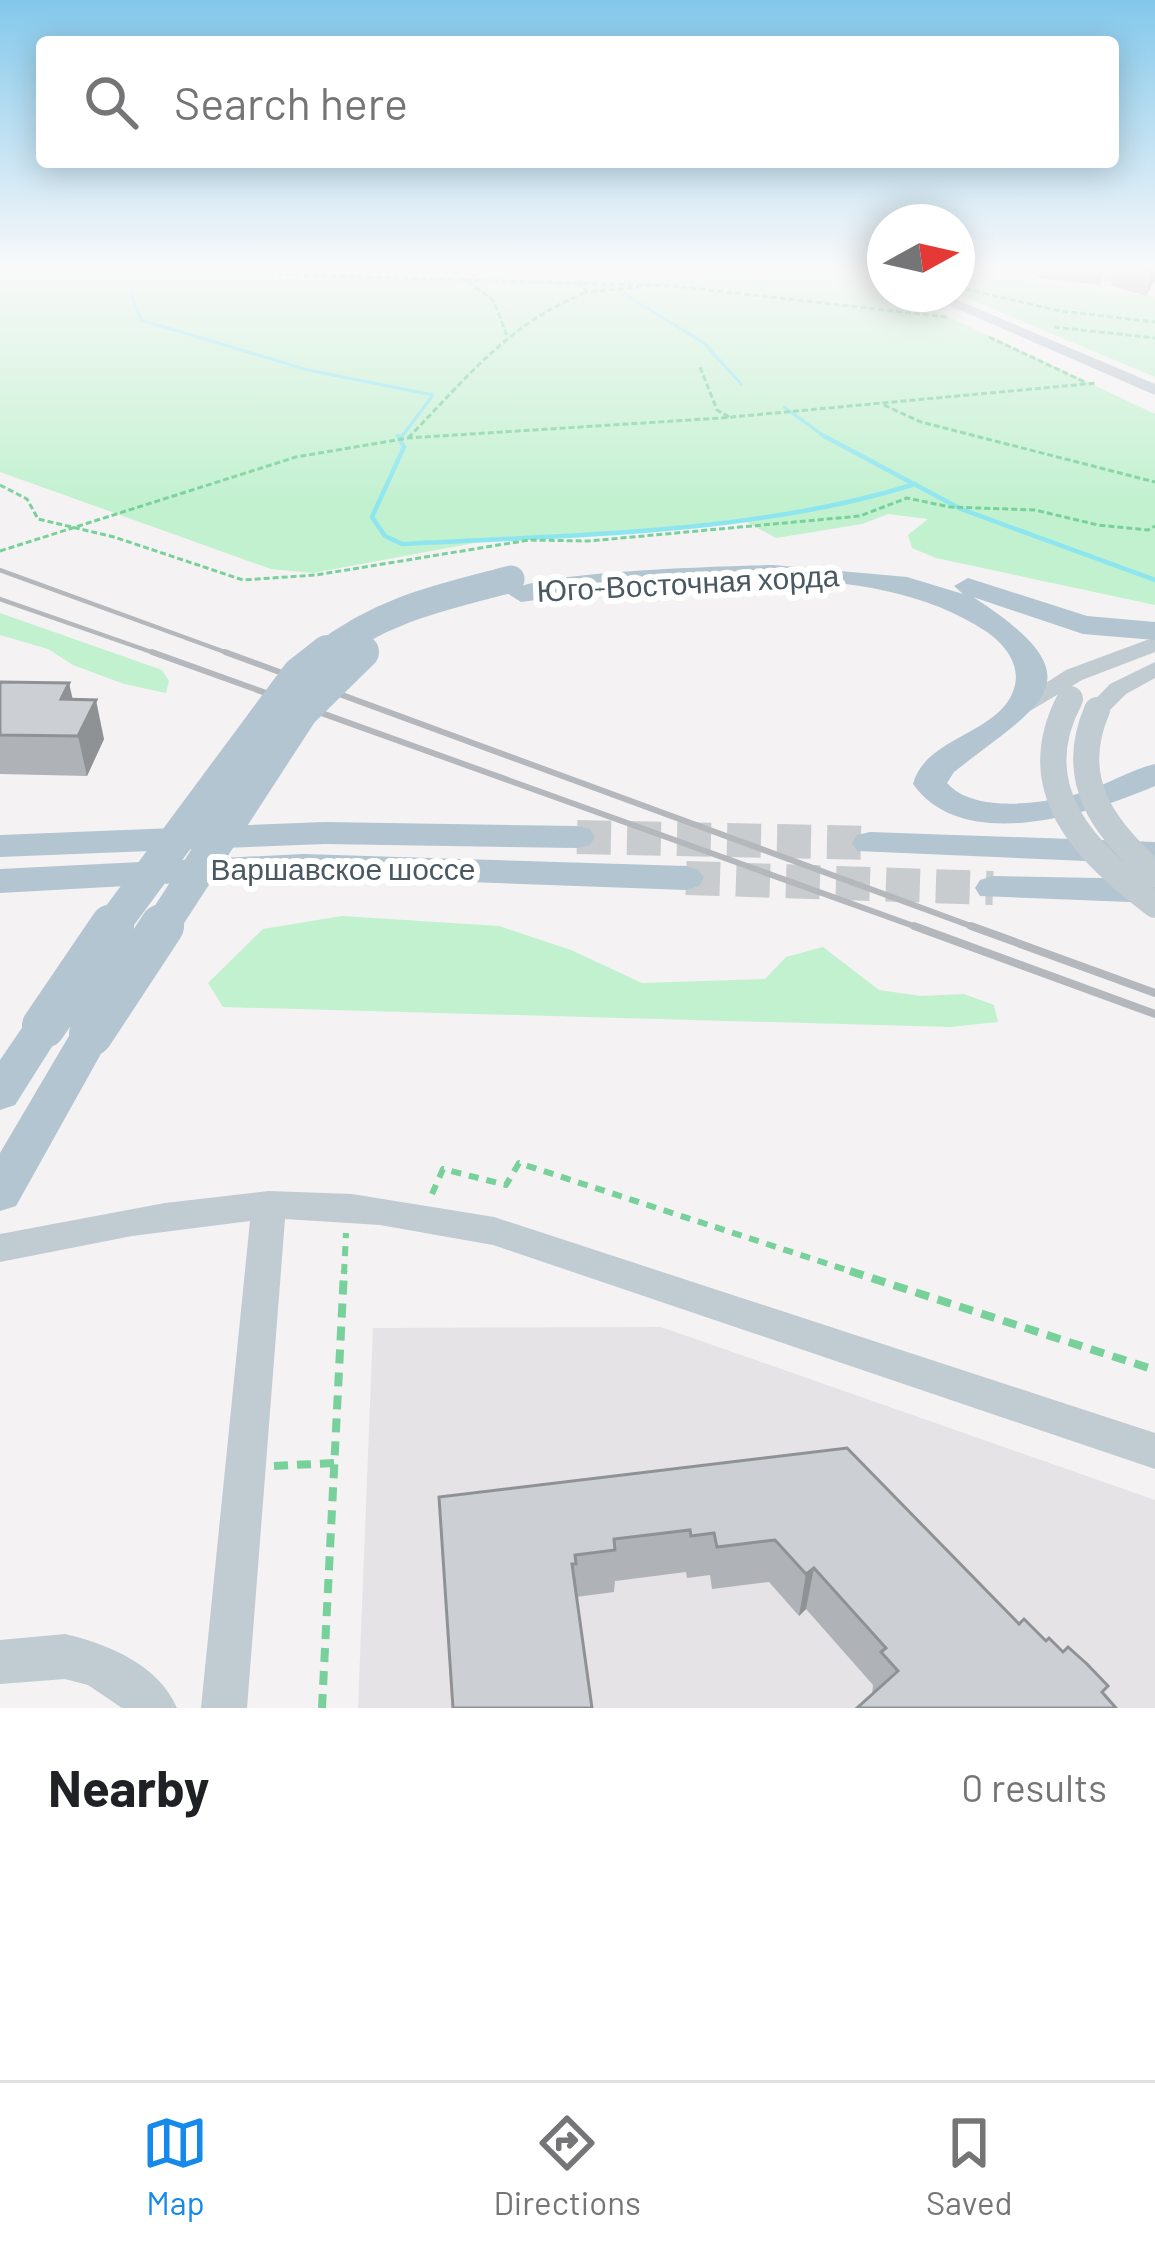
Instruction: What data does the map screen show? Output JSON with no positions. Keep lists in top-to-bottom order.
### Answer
{
  "streets": {
    "main road": ["Юго-Восточная хорда", "Варшавское шоссе"]
  },
  "north": "right",
  "page": {
    "search": "Search here",
    "heading": ["Nearby", "0 results"],
    "nav": ["Map", "Directions", "Saved"]
  }
}
